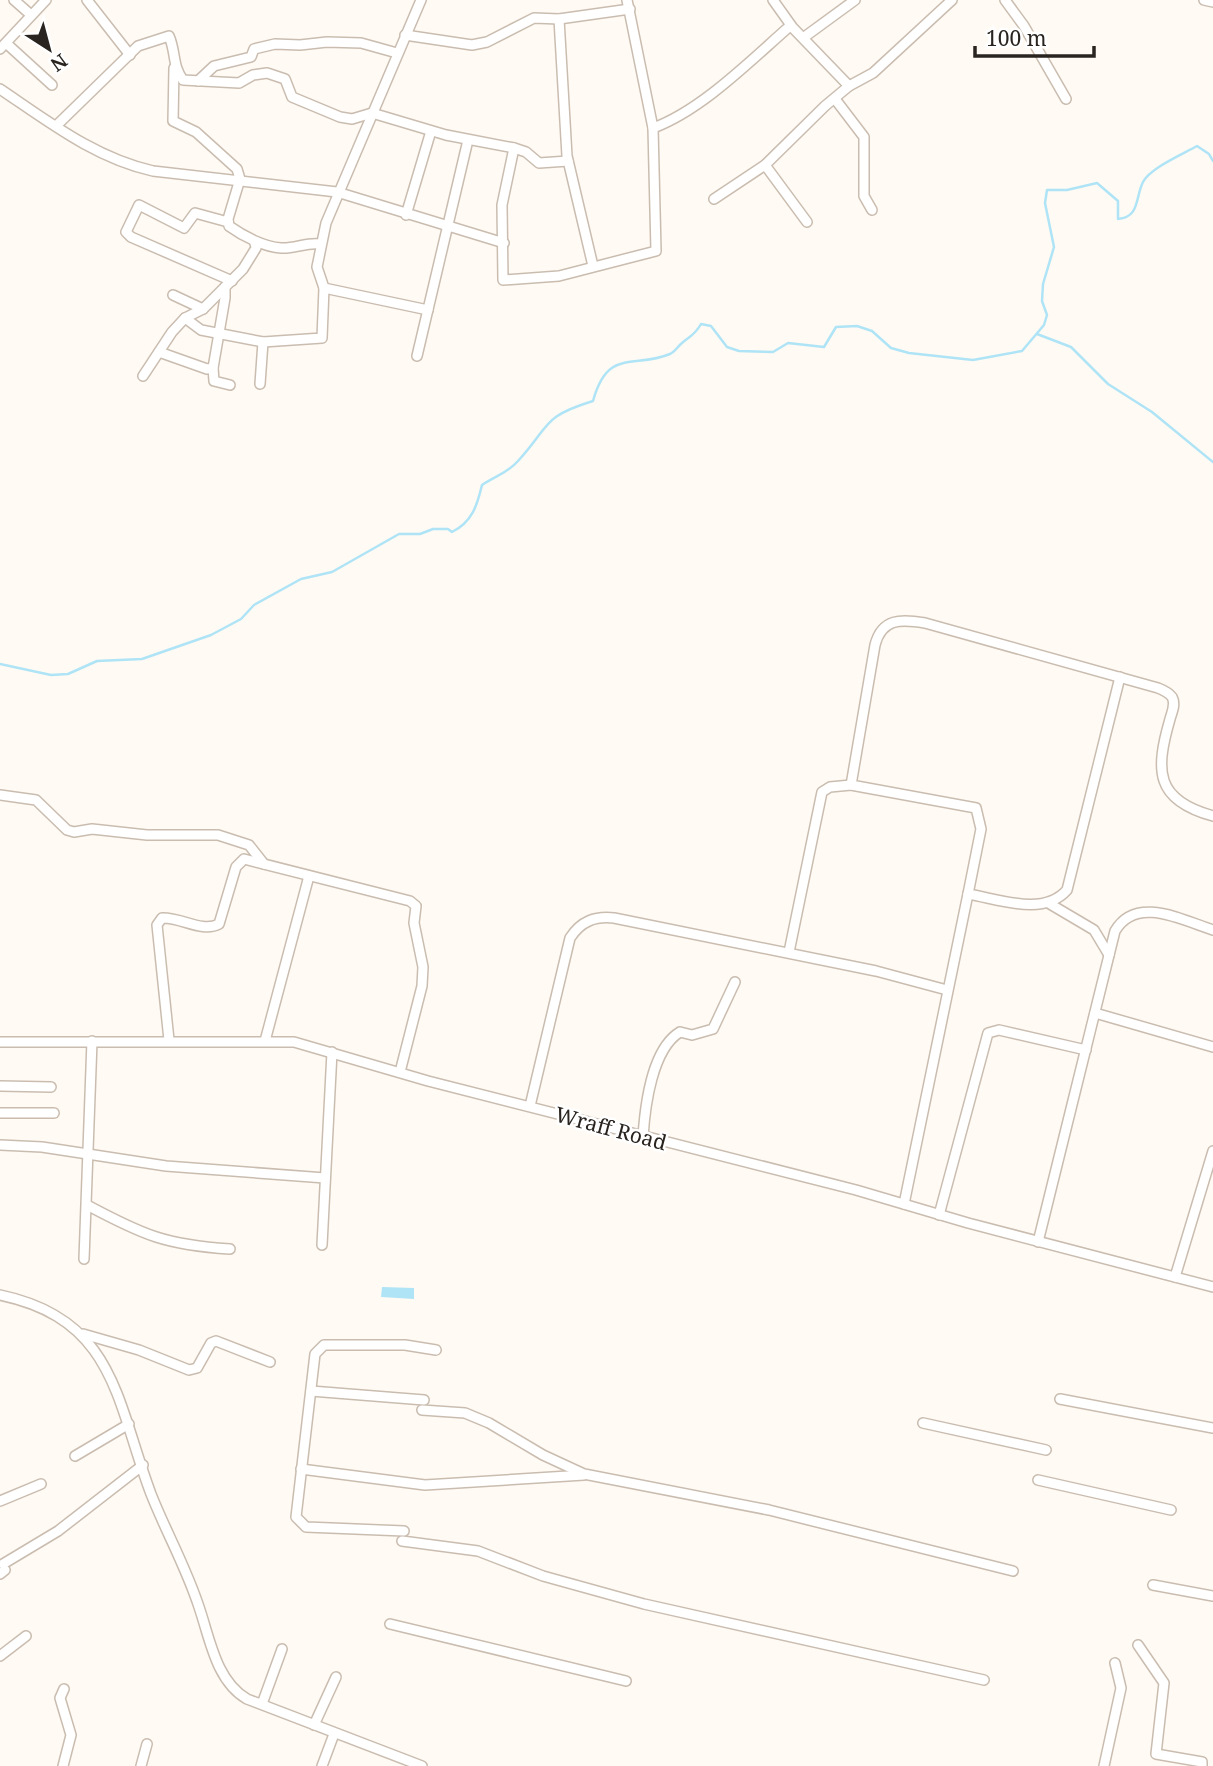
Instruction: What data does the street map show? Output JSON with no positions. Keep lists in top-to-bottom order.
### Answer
{
  "streets": {
    "street": ["Wraff Road"]
  },
  "scale_bar": "100 m",
  "north": "bottom right"
}
